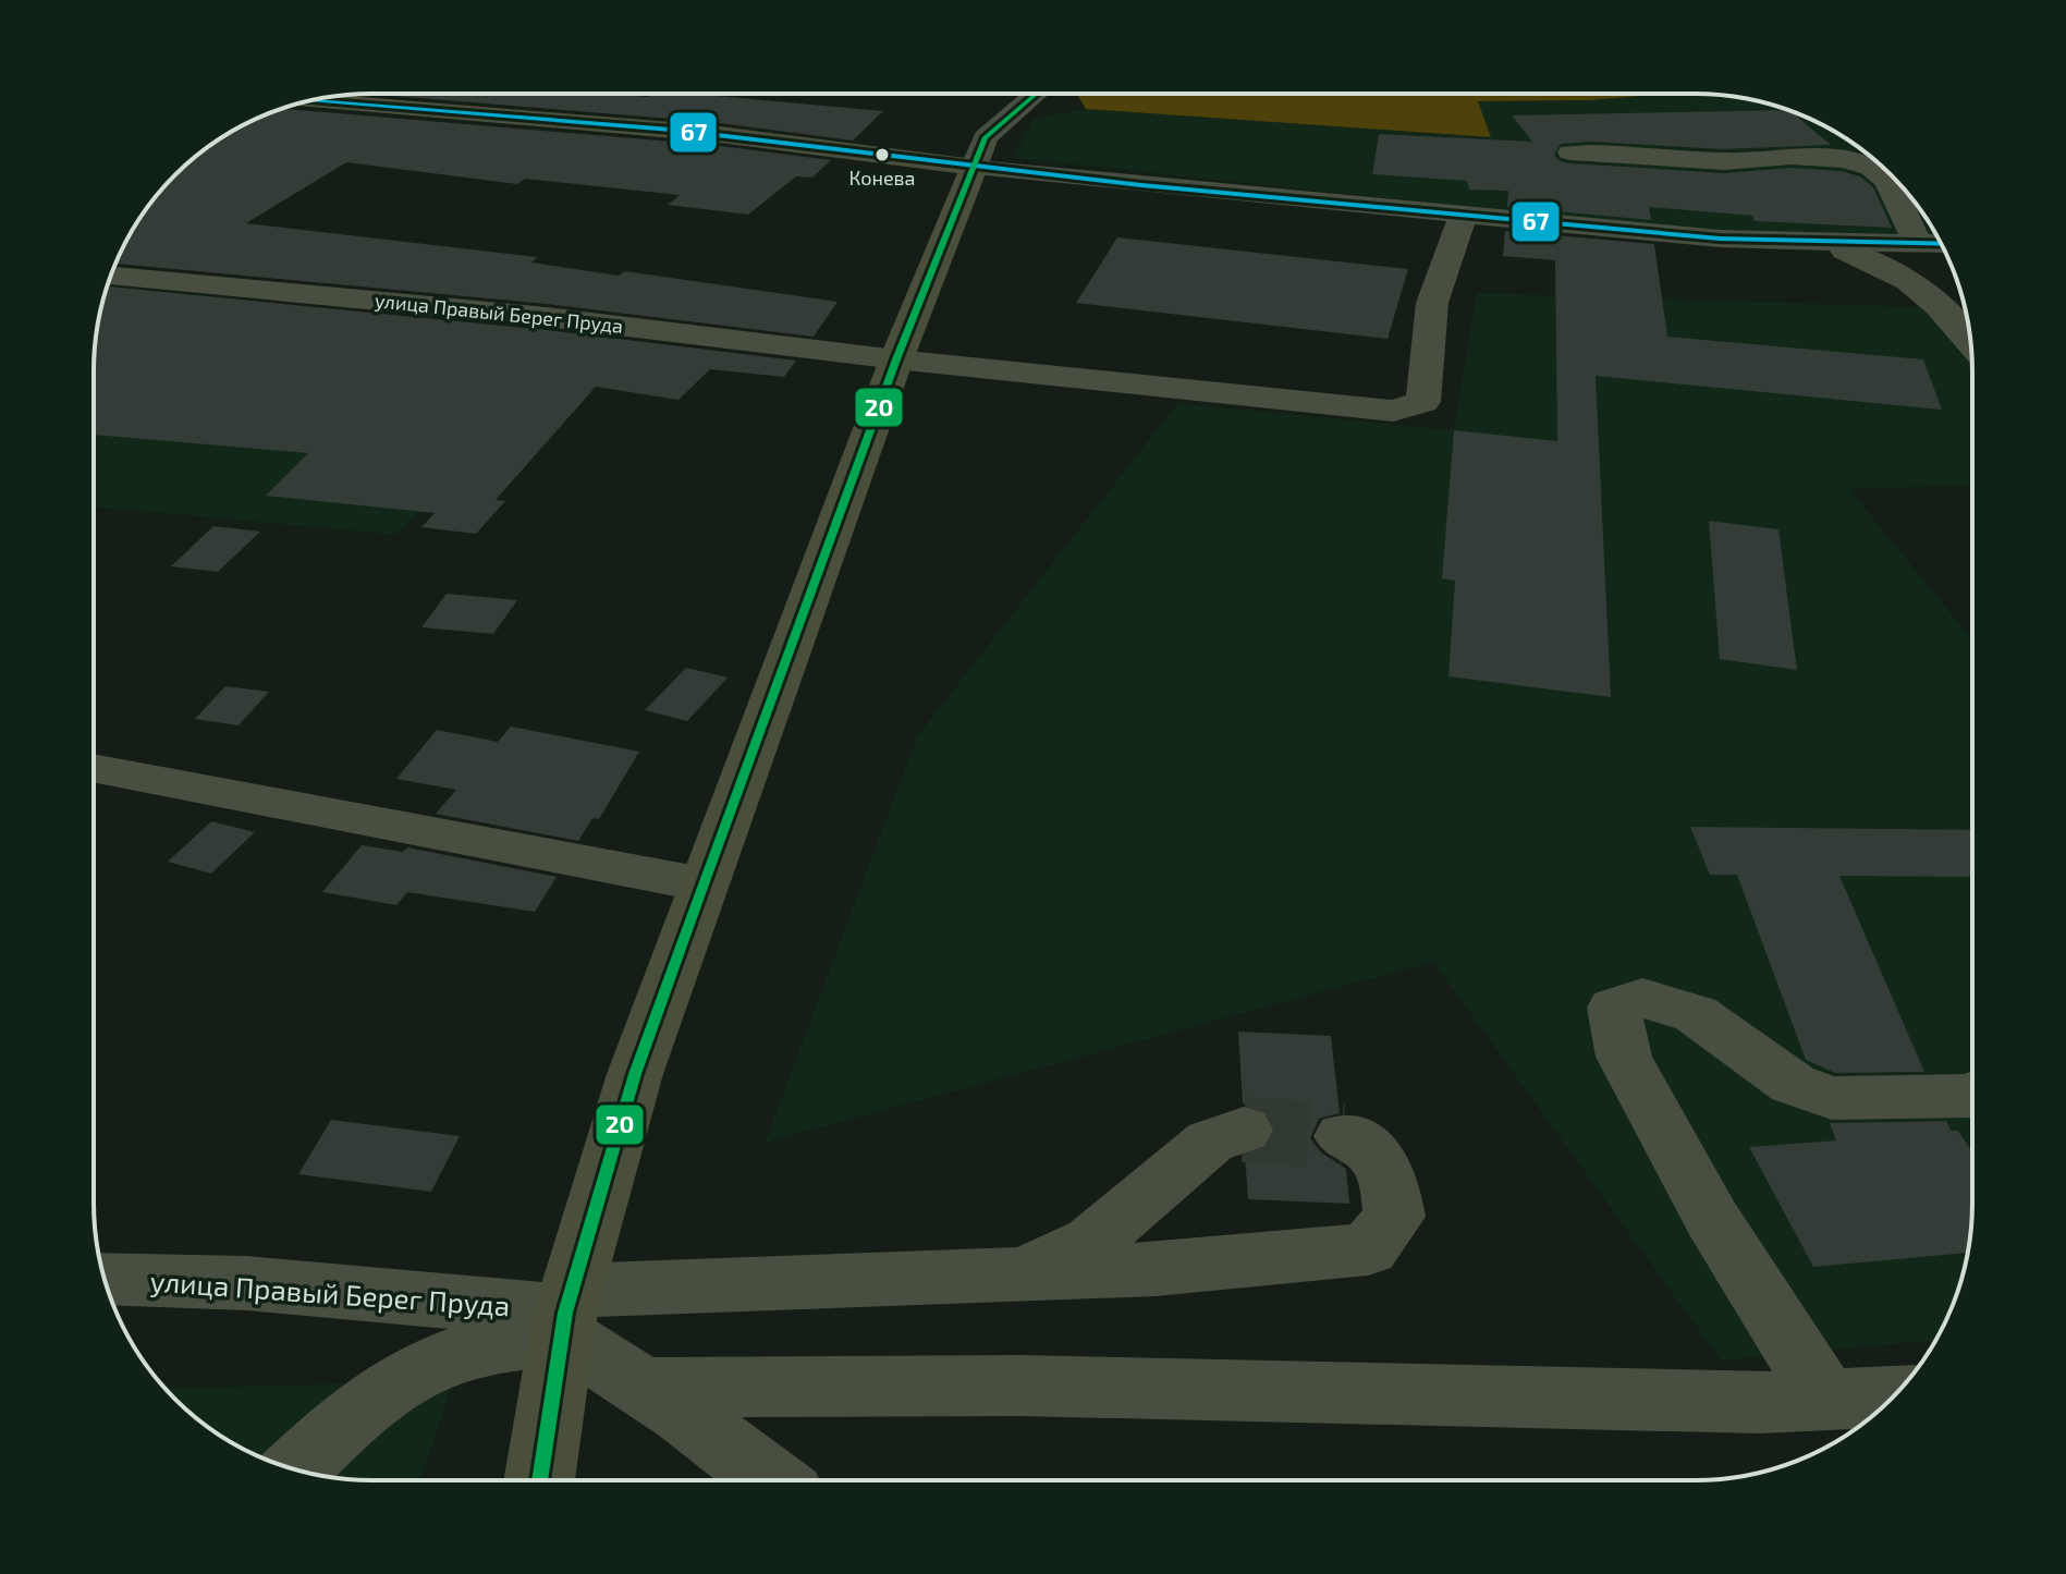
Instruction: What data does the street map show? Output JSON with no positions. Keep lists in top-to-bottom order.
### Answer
{
  "streets": {
    "street": ["улица Правый Берег Пруда"]
  },
  "places": ["Конева"],
  "lines": ["transit line 20", "transit line 67"]
}
